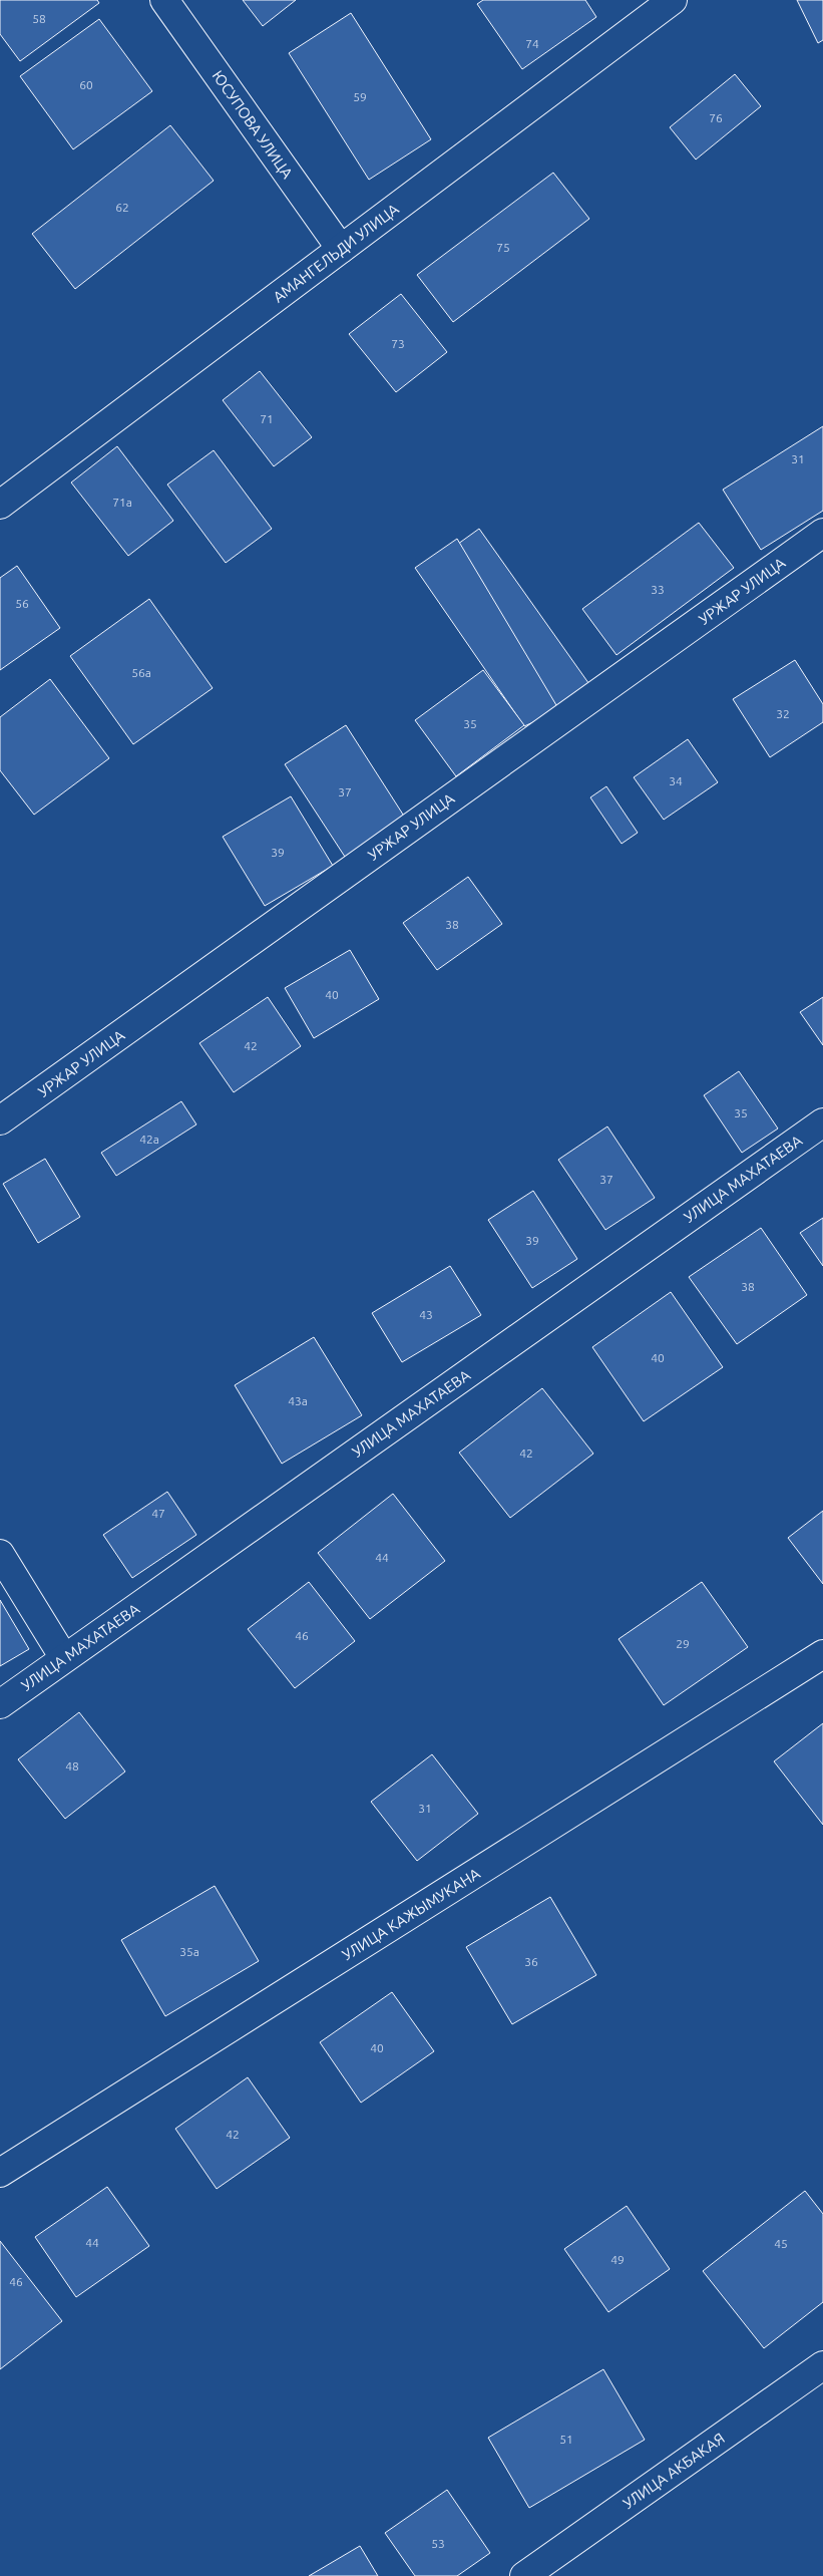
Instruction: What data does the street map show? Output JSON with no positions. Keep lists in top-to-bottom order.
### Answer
{
  "streets": {
    "street": [
      "ЮСУПОВА УЛИЦА",
      "АМАНГЕЛЬДИ УЛИЦА",
      "УРЖАР УЛИЦА",
      "УЛИЦА МАХАТАЕВА",
      "УЛИЦА КАЖЫМУКАНА",
      "УЛИЦА АКБАКАЯ"
    ]
  },
  "crossings": [
    ["ЮСУПОВА УЛИЦА", "АМАНГЕЛЬДИ УЛИЦА"]
  ],
  "house_numbers": [
    "58",
    "74",
    "60",
    "59",
    "76",
    "62",
    "75",
    "73",
    "71",
    "31",
    "71а",
    "33",
    "56",
    "56а",
    "32",
    "35",
    "34",
    "37",
    "39",
    "38",
    "40",
    "42",
    "35",
    "42а",
    "37",
    "39",
    "38",
    "43",
    "40",
    "43а",
    "42",
    "47",
    "44",
    "46",
    "29",
    "48",
    "31",
    "35а",
    "36",
    "40",
    "42",
    "44",
    "45",
    "49",
    "46",
    "51",
    "53"
  ]
}
